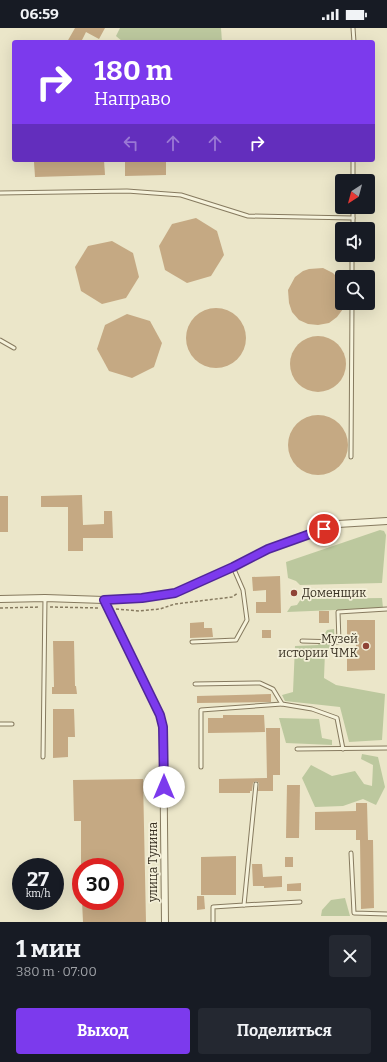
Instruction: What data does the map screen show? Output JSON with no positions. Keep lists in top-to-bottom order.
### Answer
{
  "streets": {
    "street": ["улица Тулина"]
  },
  "places": ["Доменщик", "Музей истории ЧМК"],
  "north": "bottom left",
  "page": {
    "status": "06:59",
    "turn": ["180 m", "Направо"],
    "speed": "27 km/h",
    "limit": "30",
    "heading": ["1 мин", "380 m · 07:00"],
    "buttons": ["Выход", "Поделиться"]
  }
}
